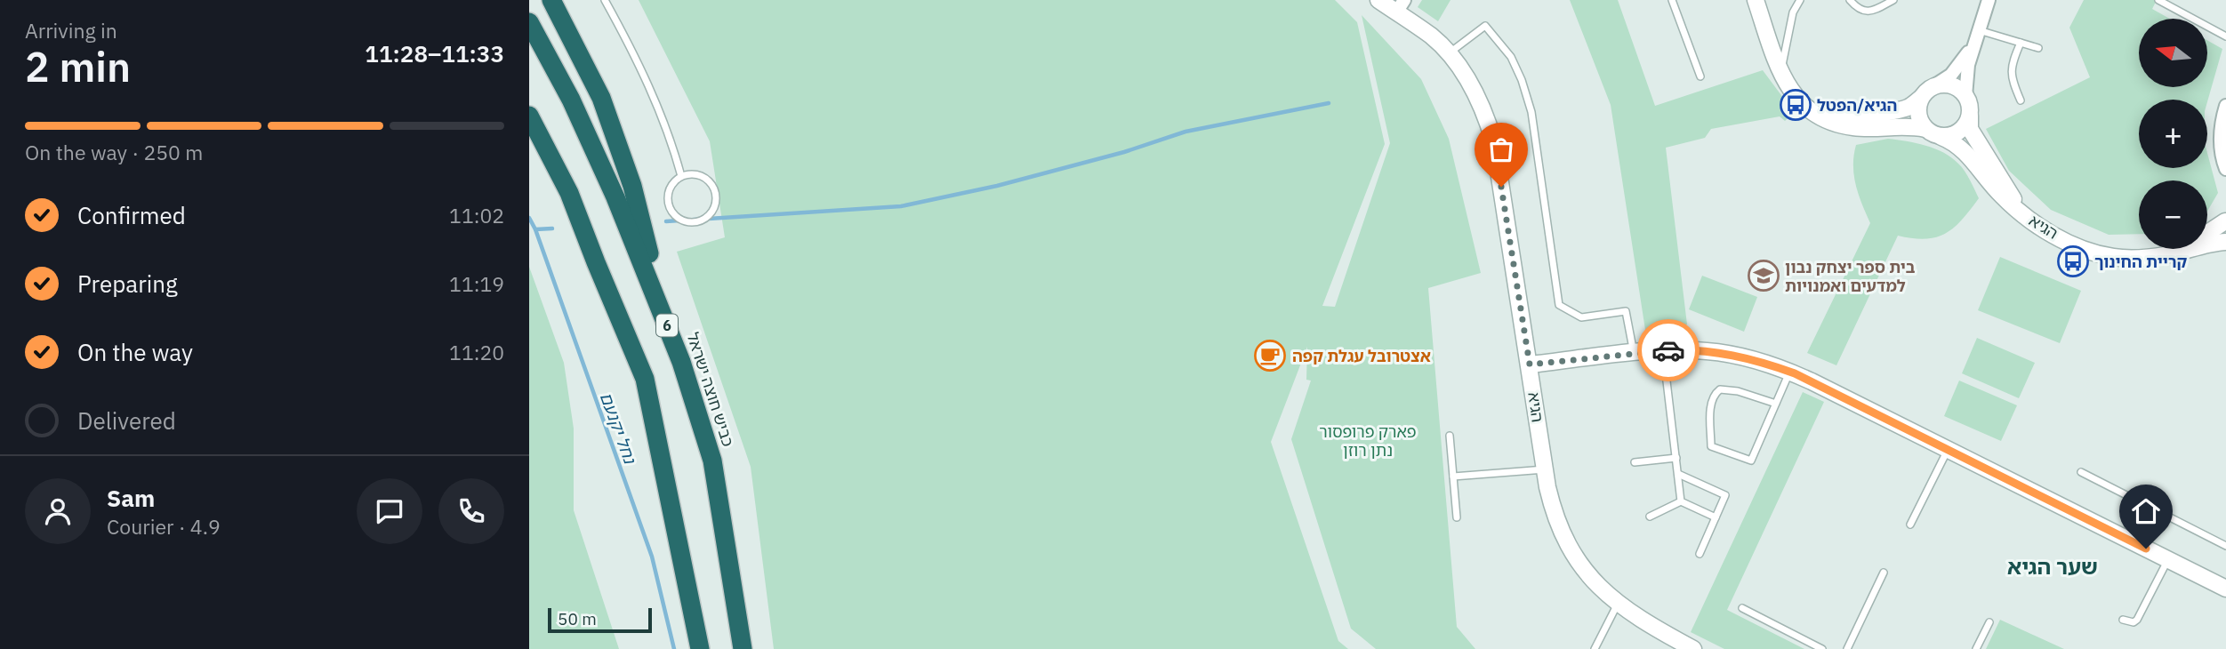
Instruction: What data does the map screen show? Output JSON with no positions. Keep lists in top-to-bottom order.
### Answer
{
  "streets": {
    "highway": ["6", "כביש חוצה ישראל"],
    "street": ["הגיא"]
  },
  "districts": ["שער הגיא"],
  "water": ["נחל יקנעם"],
  "parks": ["פארק פרופסור נתן רוזן"],
  "places": {
    "bus stop": ["הגיא/הפטל", "קריית החינוך"],
    "school or university": ["בית ספר יצחק נבון למדעים ואמנויות"],
    "cafe": ["אצטרובל עגלת קפה"]
  },
  "scale_bar": "50 m",
  "north": "left",
  "page": {
    "heading": ["2 min", "Arriving in", "11:28–11:33"],
    "panel": ["Sam", "Courier · 4.9"],
    "map_buttons": ["+", "−"],
    "bar": "On the way · 250 m",
    "list": [
      ["Confirmed", "11:02"],
      ["Preparing", "11:19"],
      ["On the way", "11:20"],
      "Delivered"
    ],
    "scale": "50 m"
  }
}
